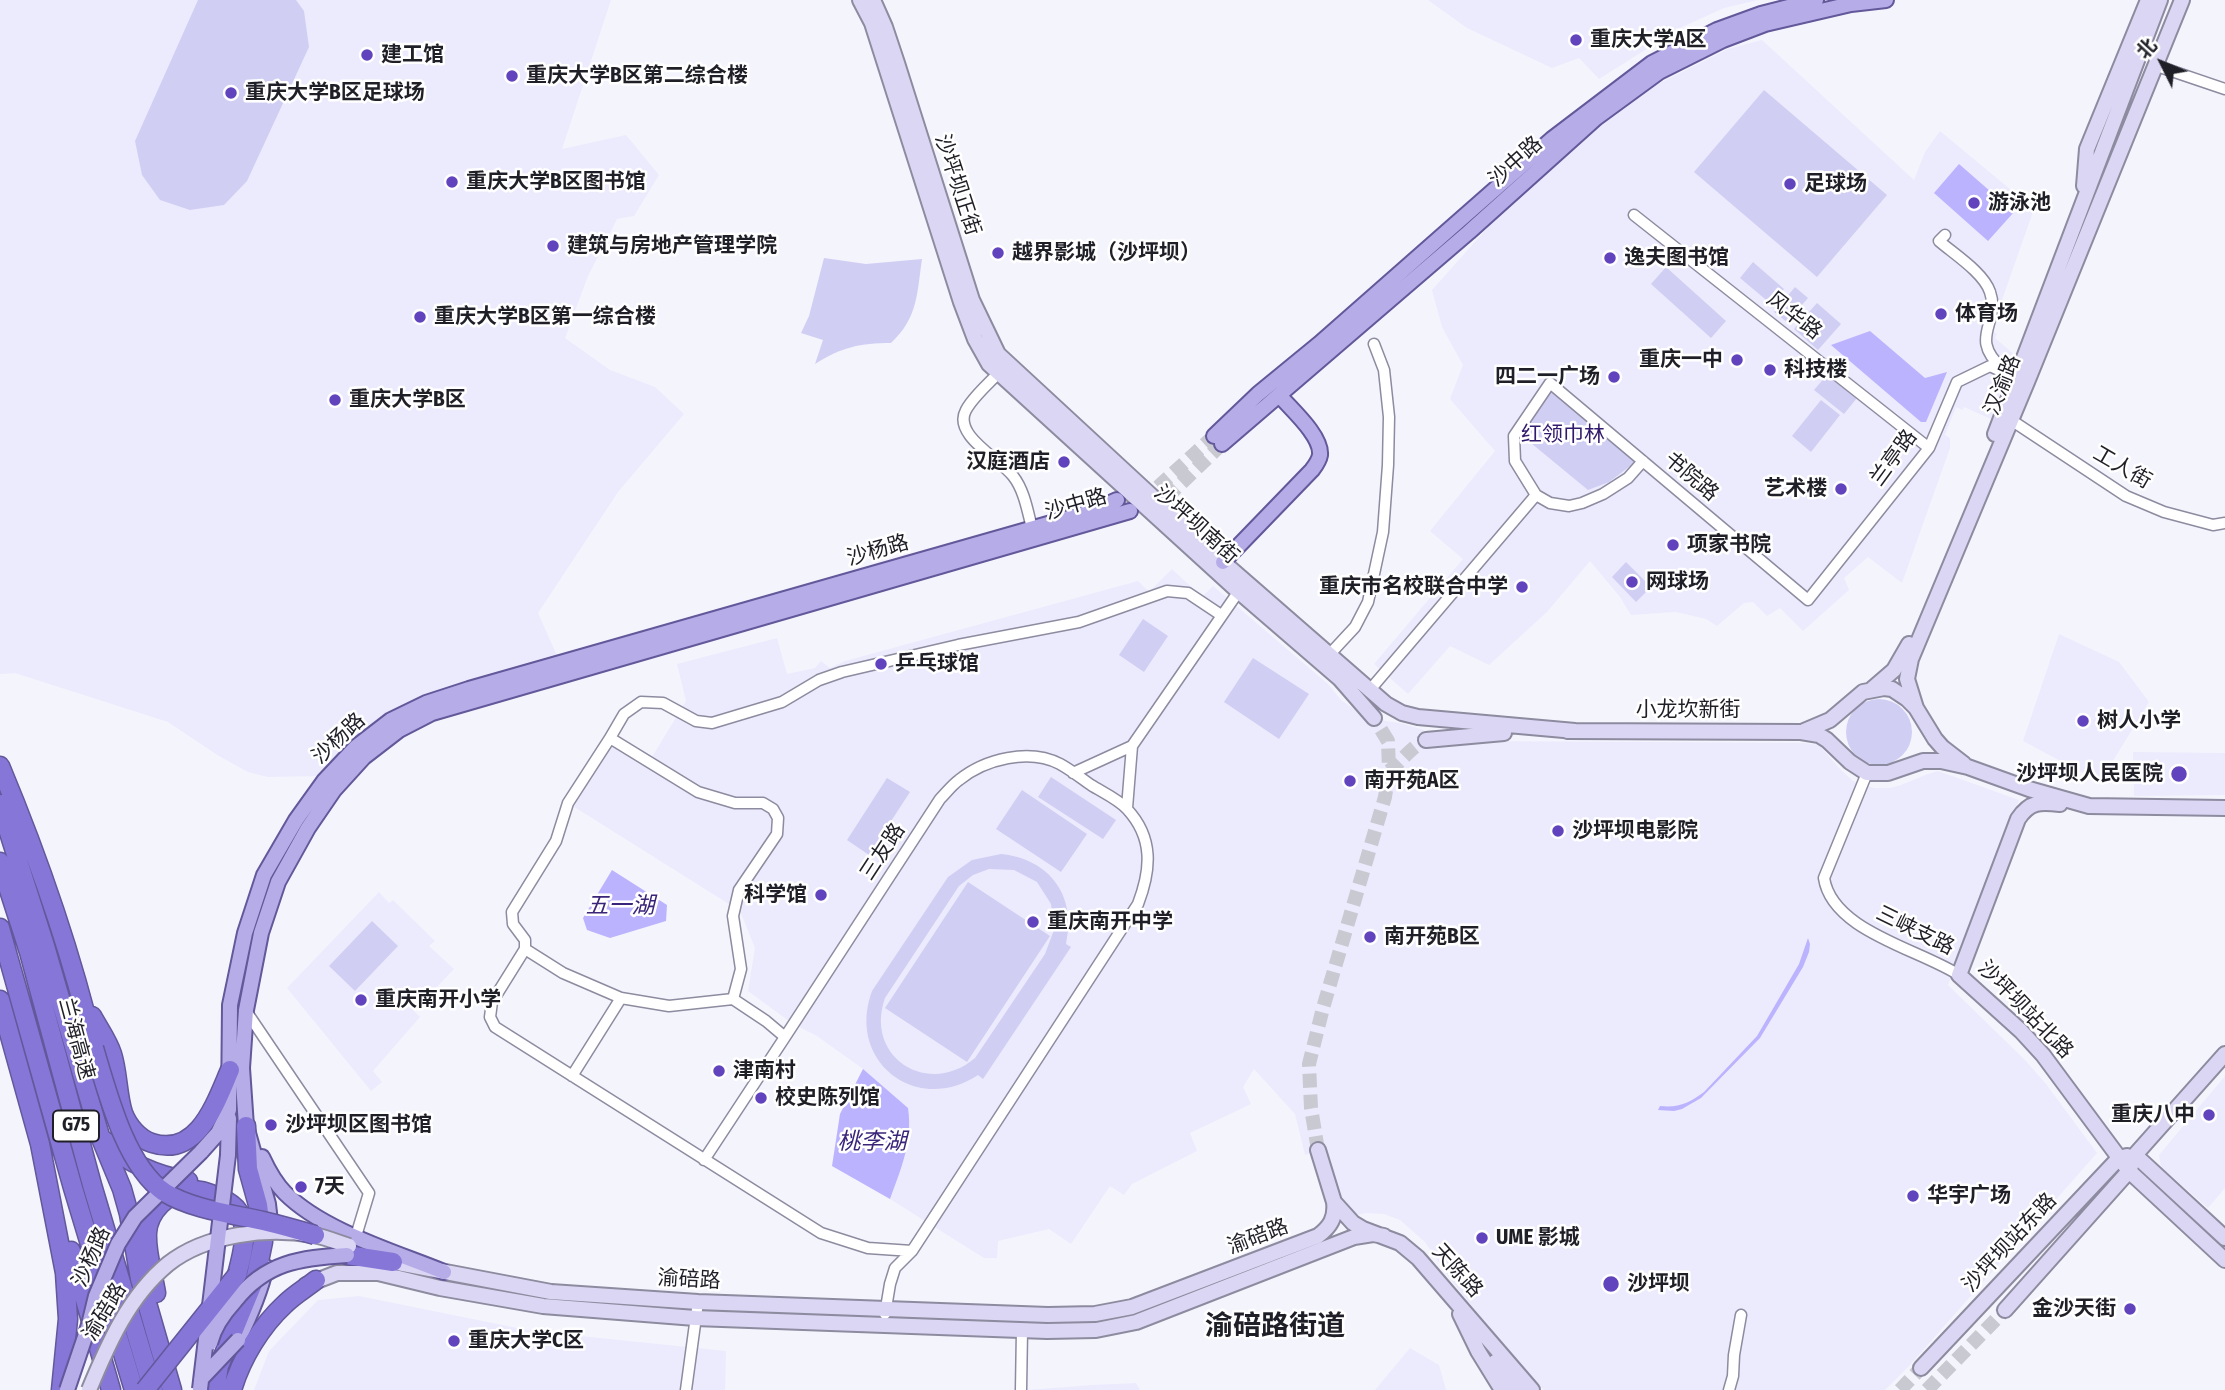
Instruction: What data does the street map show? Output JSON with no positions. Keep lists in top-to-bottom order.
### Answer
{
  "streets": {
    "highway": ["兰海高速", "G75"],
    "main road": [
      "沙中路",
      "沙坪坝正街",
      "汉渝路",
      "沙坪坝南街",
      "沙杨路",
      "小龙坎新街",
      "沙坪坝站北路",
      "渝碚路",
      "沙坪坝站东路",
      "天陈路"
    ],
    "street": [
      "风华路",
      "兰亭路",
      "工人街",
      "书院路",
      "三友路",
      "三峡支路"
    ]
  },
  "crossings": [
    ["沙中路", "沙杨路"],
    ["沙坪坝正街", "沙坪坝南街"],
    ["风华路", "兰亭路"],
    ["汉渝路", "兰亭路"],
    ["汉渝路", "工人街"],
    ["汉渝路", "小龙坎新街"],
    ["兰亭路", "书院路"],
    ["沙坪坝南街", "小龙坎新街"],
    ["沙杨路", "渝碚路"],
    ["小龙坎新街", "三峡支路"],
    ["三峡支路", "沙坪坝站北路"],
    ["沙坪坝站北路", "沙坪坝站东路"],
    ["渝碚路", "天陈路"]
  ],
  "districts": ["渝碚路街道"],
  "water": ["五一湖", "桃李湖"],
  "parks": ["红领巾林"],
  "places": [
    "重庆大学A区",
    "建工馆",
    "重庆大学B区第二综合楼",
    "重庆大学B区足球场",
    "重庆大学B区图书馆",
    "足球场",
    "游泳池",
    "建筑与房地产管理学院",
    "越界影城（沙坪坝）",
    "逸夫图书馆",
    "体育场",
    "重庆大学B区第一综合楼",
    "重庆一中",
    "科技楼",
    "四二一广场",
    "重庆大学B区",
    "汉庭酒店",
    "艺术楼",
    "项家书院",
    "网球场",
    "重庆市名校联合中学",
    "乒乓球馆",
    "树人小学",
    "沙坪坝人民医院",
    "南开苑A区",
    "沙坪坝电影院",
    "科学馆",
    "重庆南开中学",
    "南开苑B区",
    "重庆南开小学",
    "津南村",
    "校史陈列馆",
    "重庆八中",
    "沙坪坝区图书馆",
    "7天",
    "华宇广场",
    "UME 影城",
    "沙坪坝",
    "金沙天街",
    "重庆大学C区"
  ],
  "north": "top left"
}
